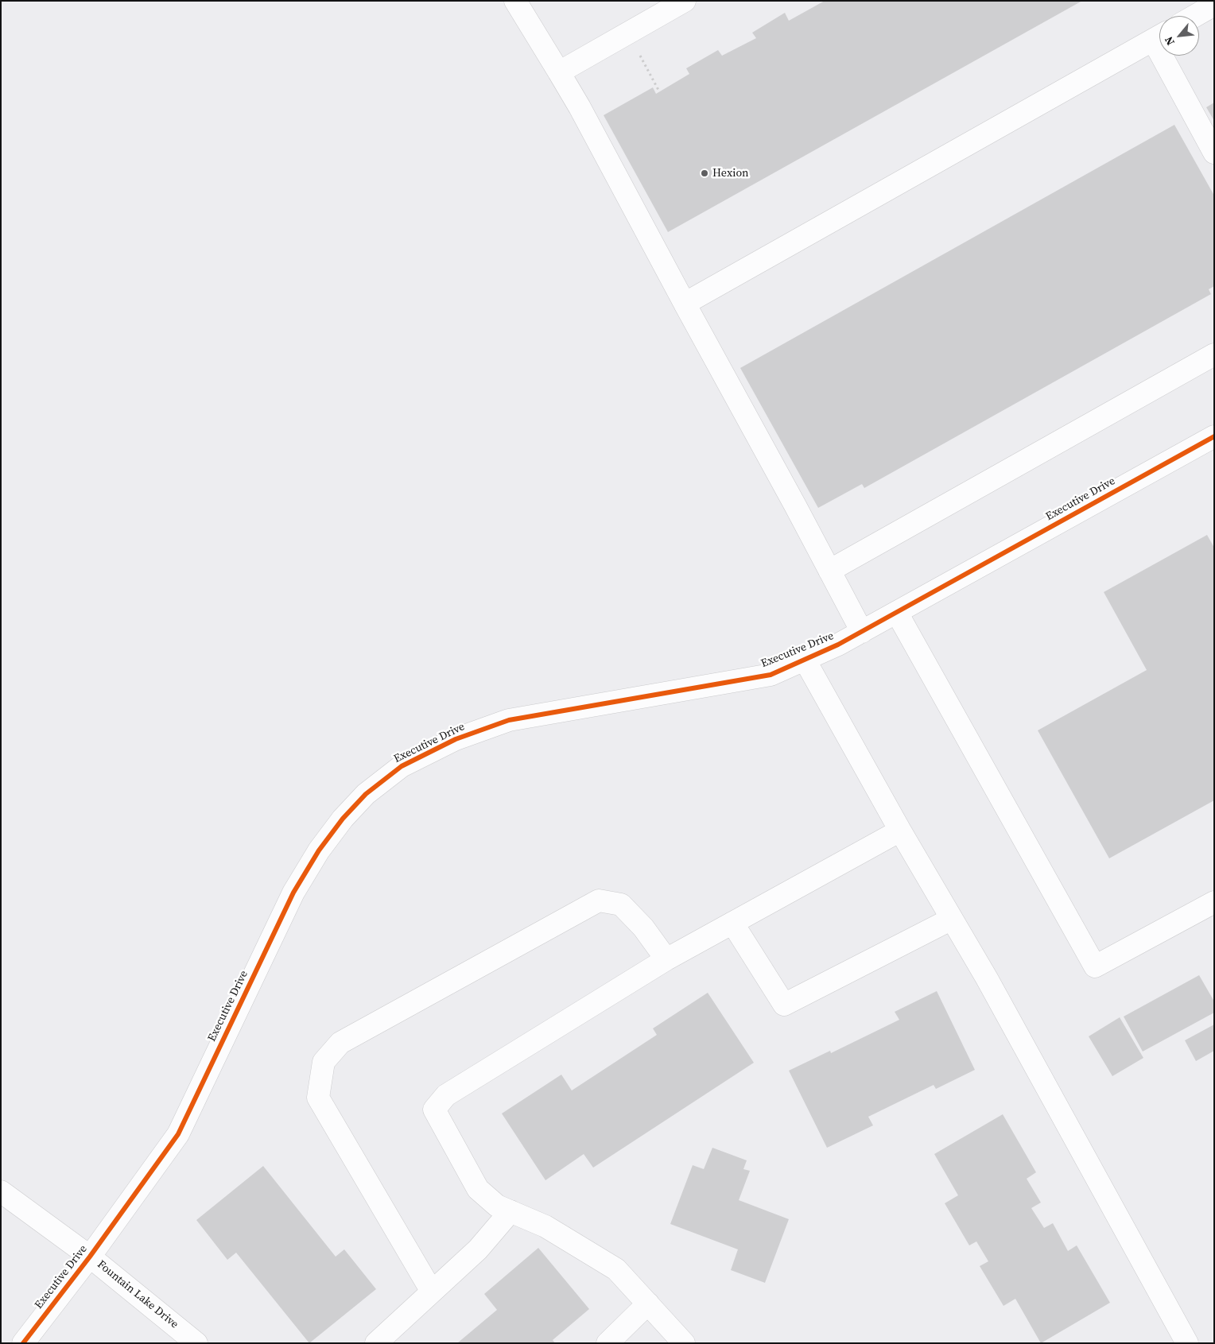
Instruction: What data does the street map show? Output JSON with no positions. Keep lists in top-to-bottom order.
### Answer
{
  "streets": {
    "street": ["Executive Drive", "Fountain Lake Drive"]
  },
  "crossings": [
    ["Executive Drive", "Fountain Lake Drive"]
  ],
  "places": ["Hexion"],
  "north": "bottom left"
}
